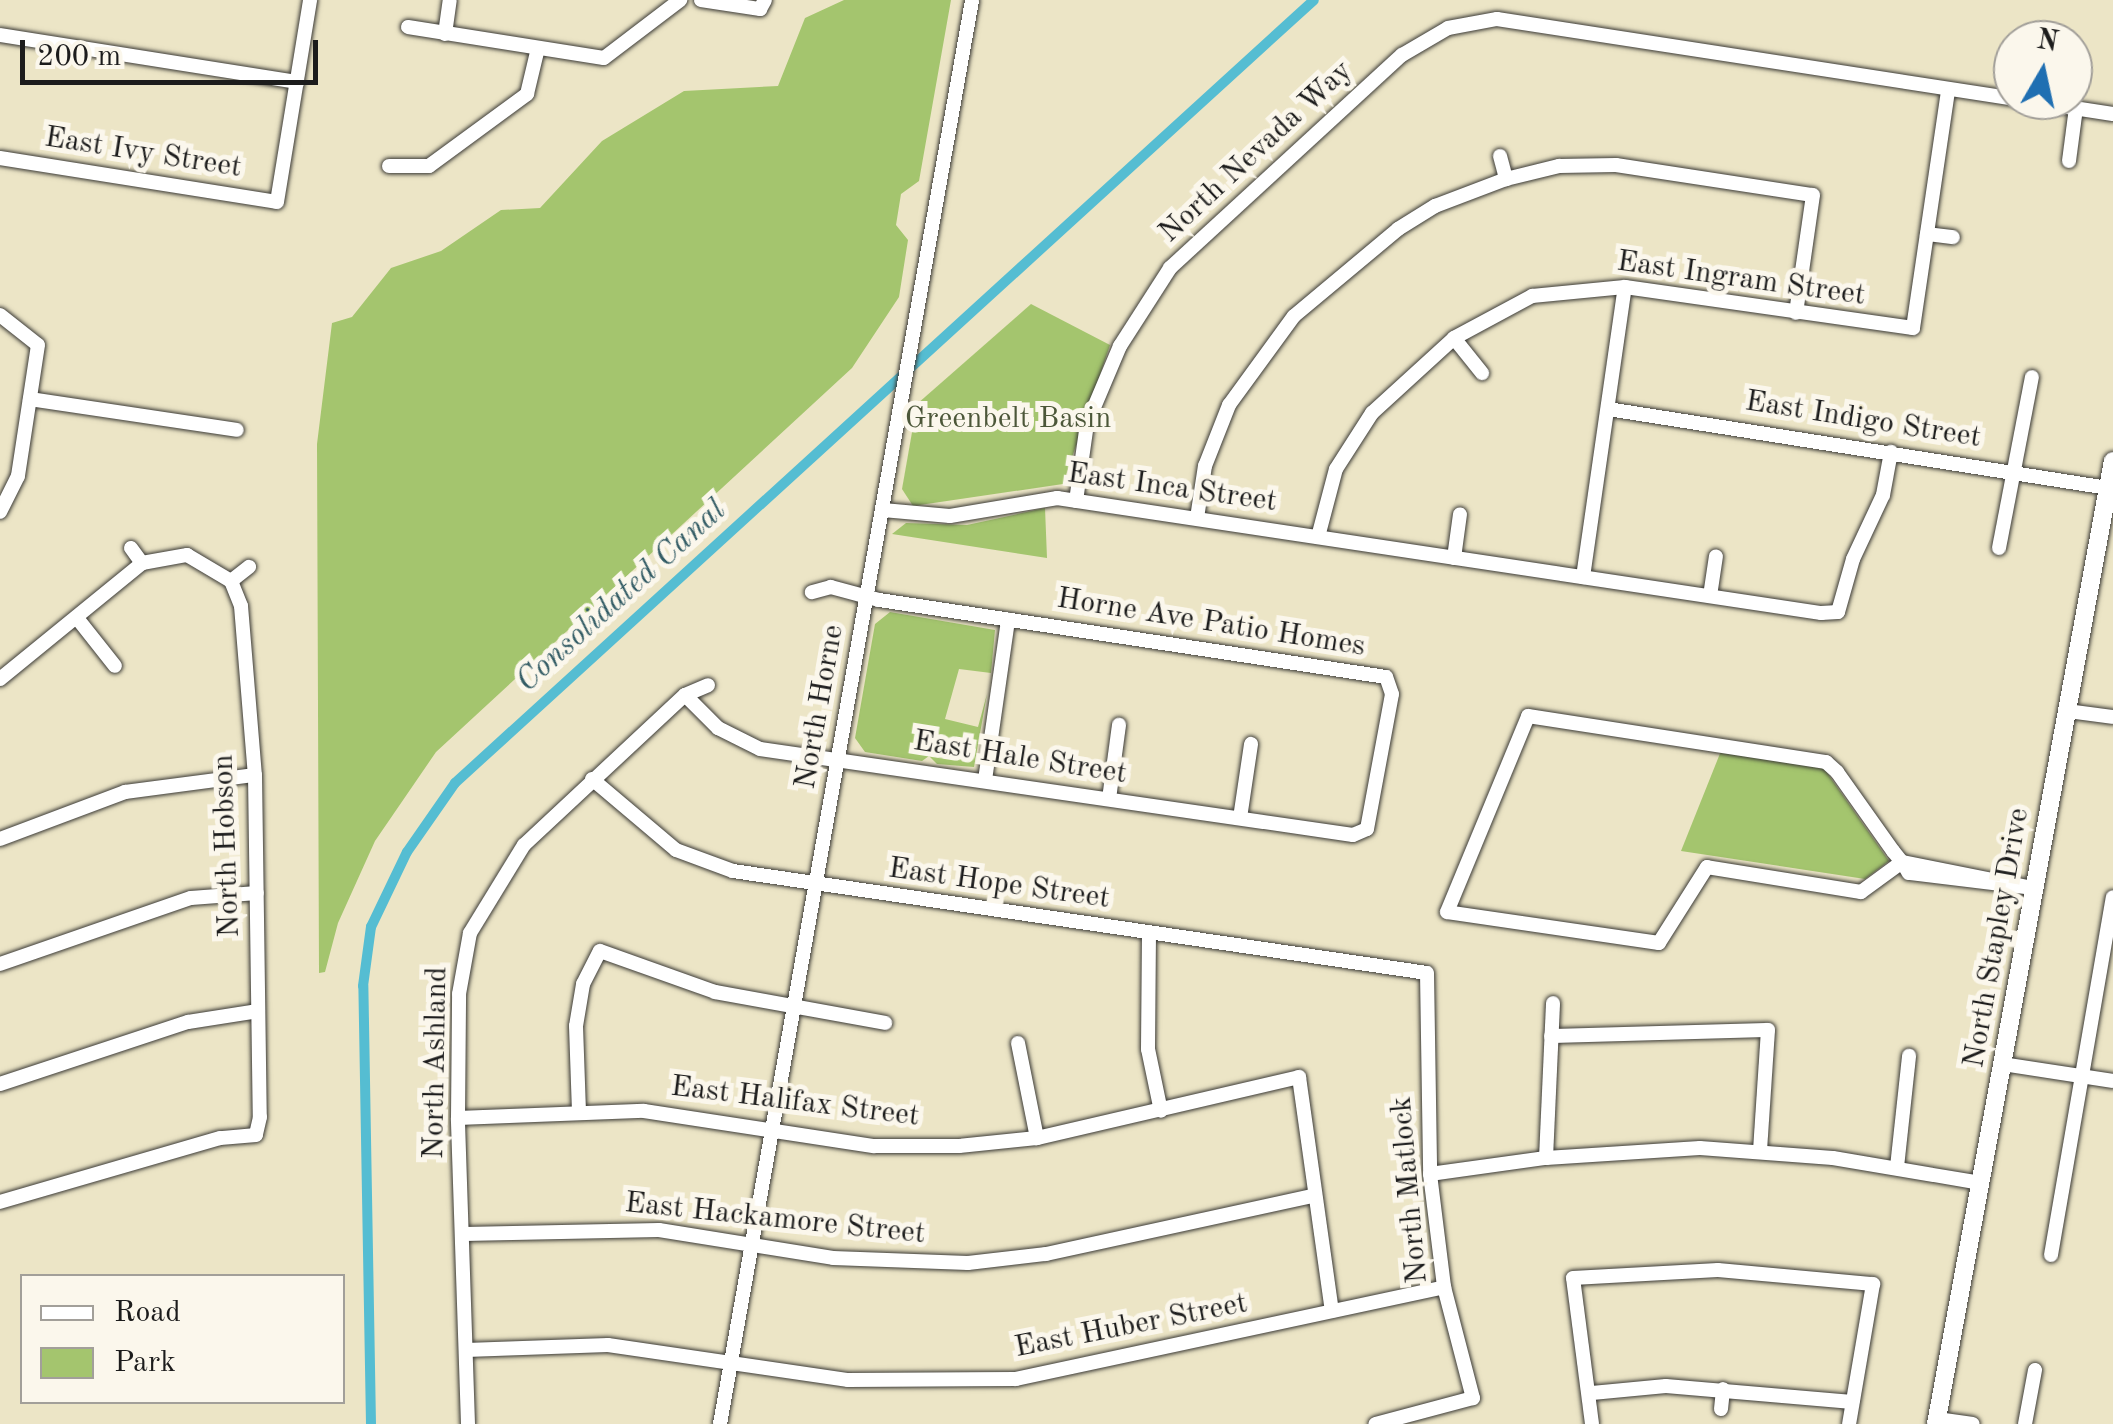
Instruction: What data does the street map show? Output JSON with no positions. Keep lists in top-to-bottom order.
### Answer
{
  "streets": {
    "main road": ["North Stapley Drive"],
    "street": [
      "North Nevada Way",
      "East Ivy Street",
      "East Ingram Street",
      "East Indigo Street",
      "East Inca Street",
      "Horne Ave Patio Homes",
      "North Horne",
      "East Hale Street",
      "North Hobson",
      "East Hope Street",
      "North Ashland",
      "East Halifax Street",
      "North Matlock",
      "East Hackamore Street",
      "East Huber Street"
    ]
  },
  "crossings": [
    ["North Nevada Way", "East Inca Street"],
    ["East Ingram Street", "East Inca Street"],
    ["East Indigo Street", "East Inca Street"],
    ["East Indigo Street", "North Stapley Drive"],
    ["East Inca Street", "North Horne"],
    ["Horne Ave Patio Homes", "North Horne"],
    ["Horne Ave Patio Homes", "East Hale Street"],
    ["North Horne", "East Hale Street"],
    ["North Horne", "East Hope Street"],
    ["North Horne", "East Halifax Street"],
    ["North Horne", "East Hackamore Street"],
    ["North Horne", "East Huber Street"],
    ["East Hale Street", "North Ashland"],
    ["East Hope Street", "North Ashland"],
    ["East Hope Street", "North Matlock"],
    ["North Ashland", "East Halifax Street"],
    ["North Ashland", "East Hackamore Street"],
    ["North Ashland", "East Huber Street"],
    ["East Halifax Street", "East Hackamore Street"],
    ["North Matlock", "East Huber Street"]
  ],
  "water": ["Consolidated Canal"],
  "parks": ["Greenbelt Basin"],
  "legend": ["Road", "Park"],
  "scale_bar": "200 m",
  "north": "top"
}
